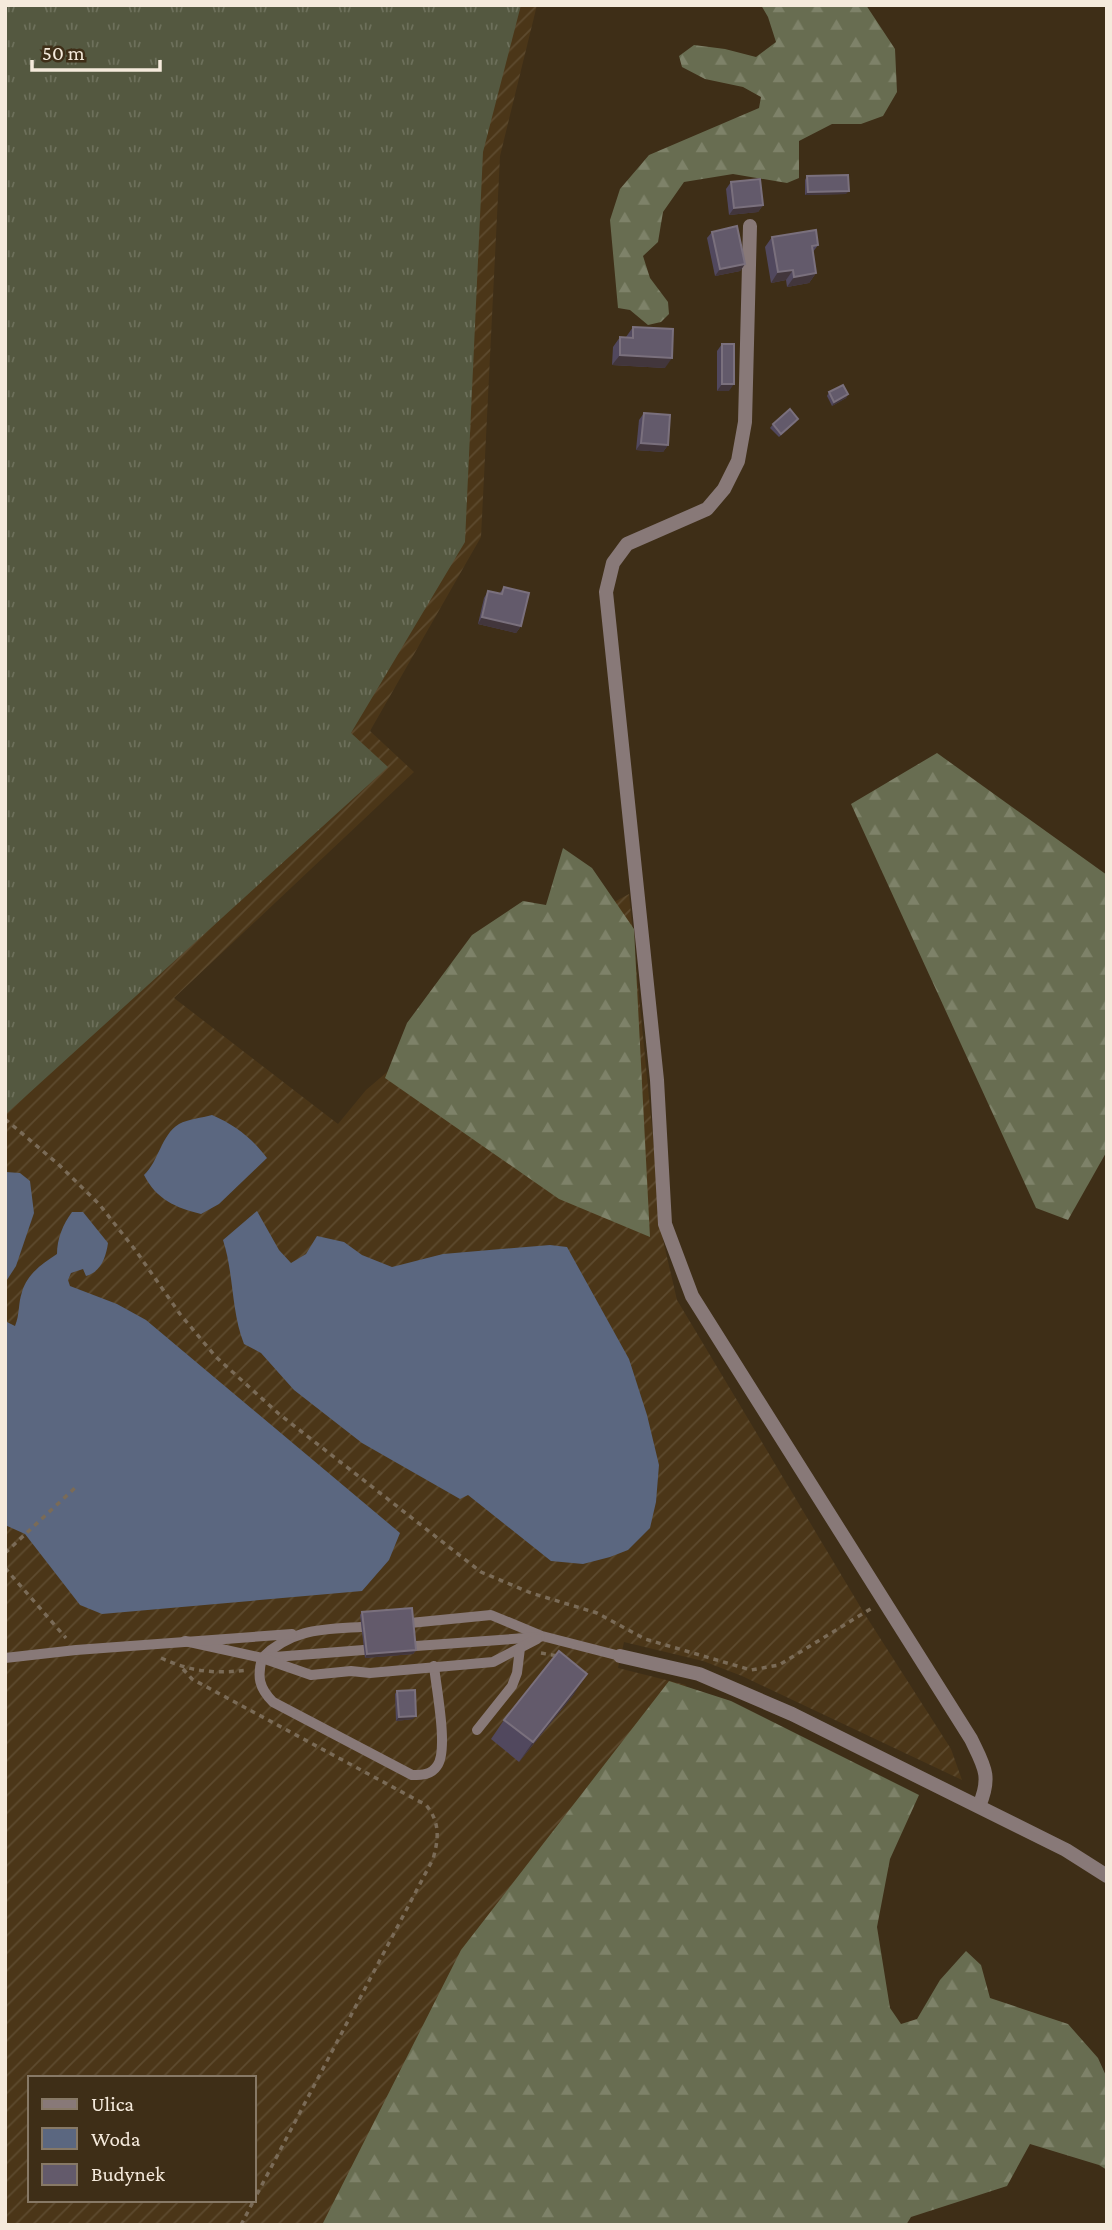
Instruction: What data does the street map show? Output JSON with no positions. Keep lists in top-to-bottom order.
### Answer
{
  "legend": ["Ulica", "Woda", "Budynek"],
  "scale_bar": "50 m"
}
